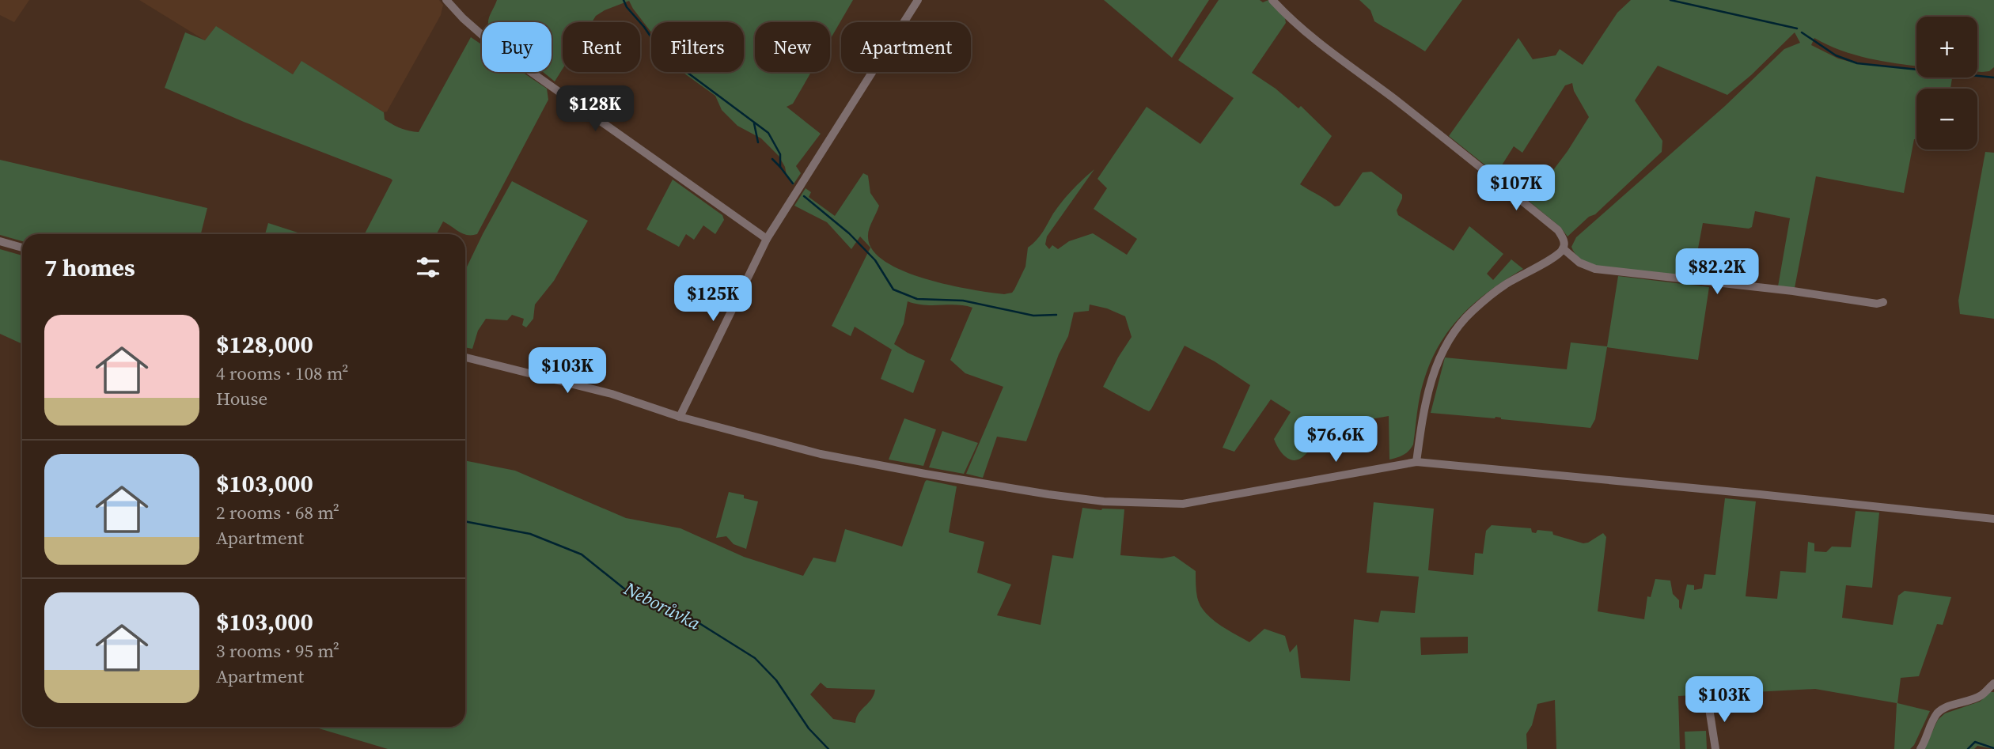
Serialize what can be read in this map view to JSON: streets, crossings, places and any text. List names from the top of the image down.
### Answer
{
  "water": ["Neborůvka"],
  "page": {
    "map_buttons": ["+", "−"],
    "chip": [
      "Buy",
      "Rent",
      "Filters",
      "New",
      "Apartment"
    ],
    "price": [
      "$128K",
      "$107K",
      "$82.2K",
      "$125K",
      "$103K",
      "$76.6K",
      "$103K"
    ],
    "heading": "7 homes",
    "list": [
      {
        "name": "$128,000",
        "note": "4 rooms · 108 m² · House"
      },
      {
        "name": "$103,000",
        "note": "2 rooms · 68 m² · Apartment"
      },
      {
        "name": "$103,000",
        "note": "3 rooms · 95 m² · Apartment"
      }
    ]
  }
}
